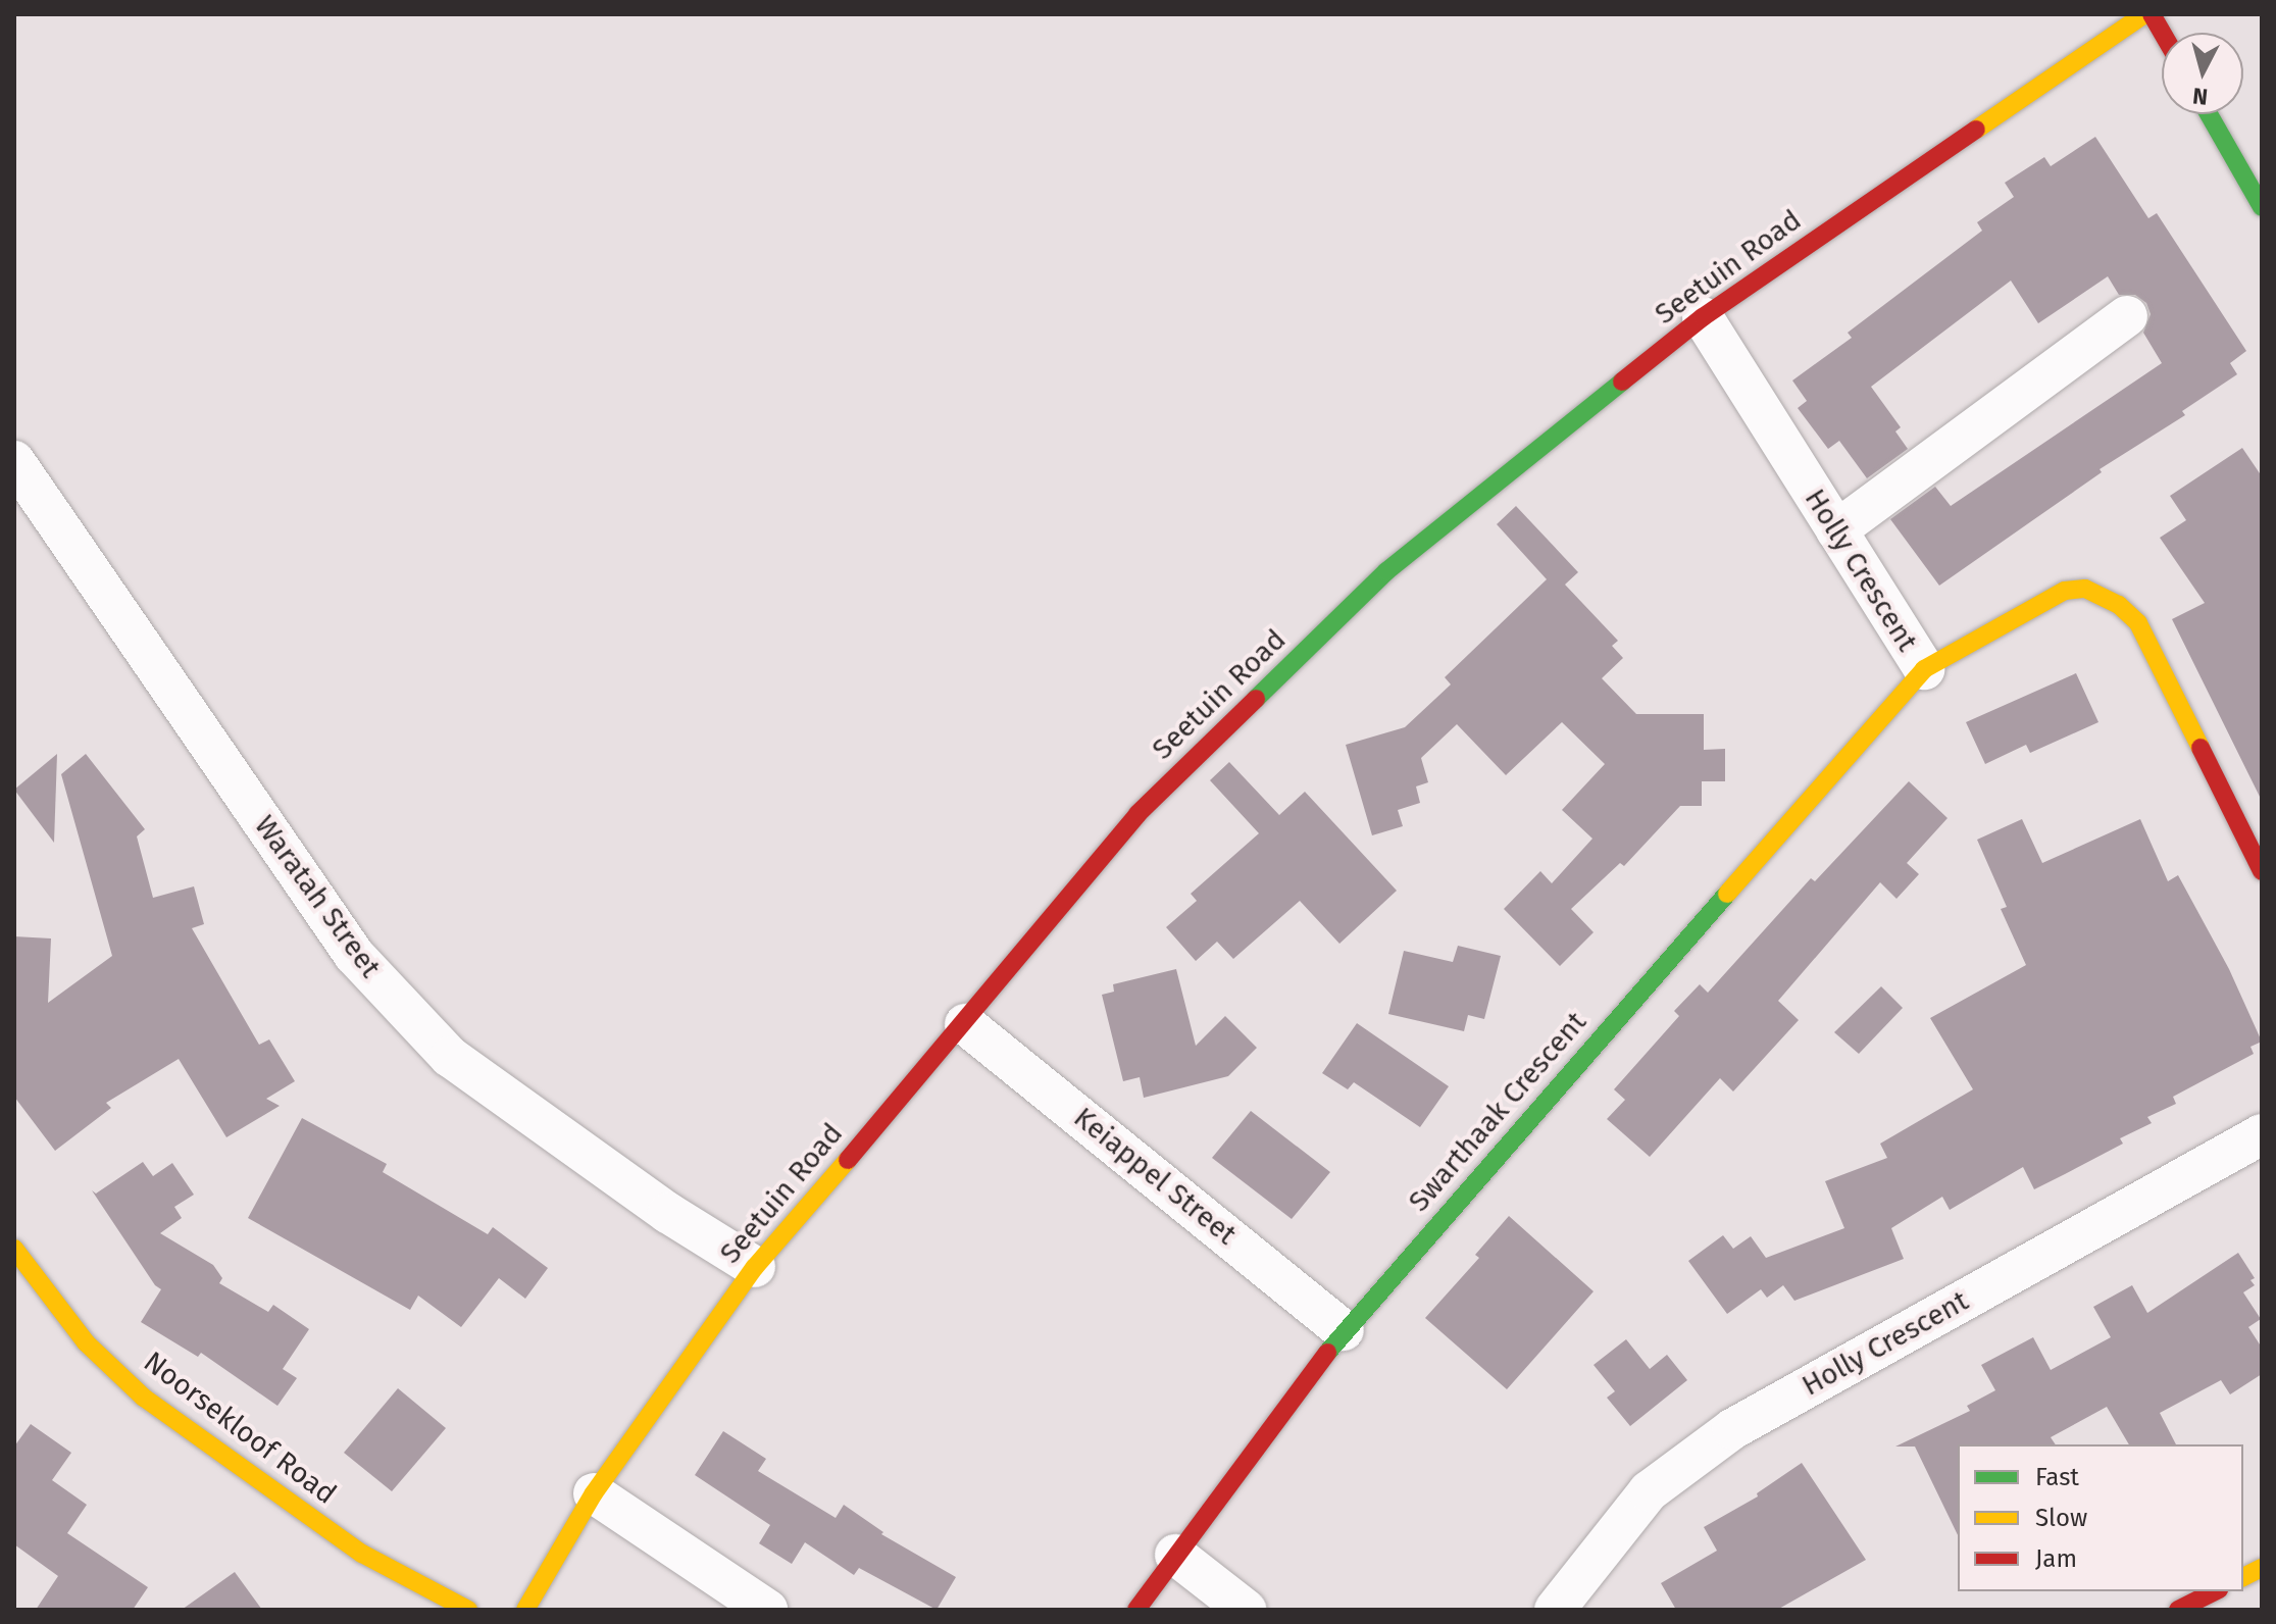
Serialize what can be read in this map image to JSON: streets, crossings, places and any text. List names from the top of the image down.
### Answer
{
  "streets": {
    "street": [
      "Seetuin Road",
      "Holly Crescent",
      "Waratah Street",
      "Swarthaak Crescent",
      "Keiappel Street",
      "Noorsekloof Road"
    ]
  },
  "crossings": [
    ["Seetuin Road", "Holly Crescent"],
    ["Seetuin Road", "Waratah Street"],
    ["Seetuin Road", "Keiappel Street"],
    ["Holly Crescent", "Swarthaak Crescent"],
    ["Swarthaak Crescent", "Keiappel Street"]
  ],
  "legend": ["Fast", "Slow", "Jam"],
  "north": "bottom"
}
